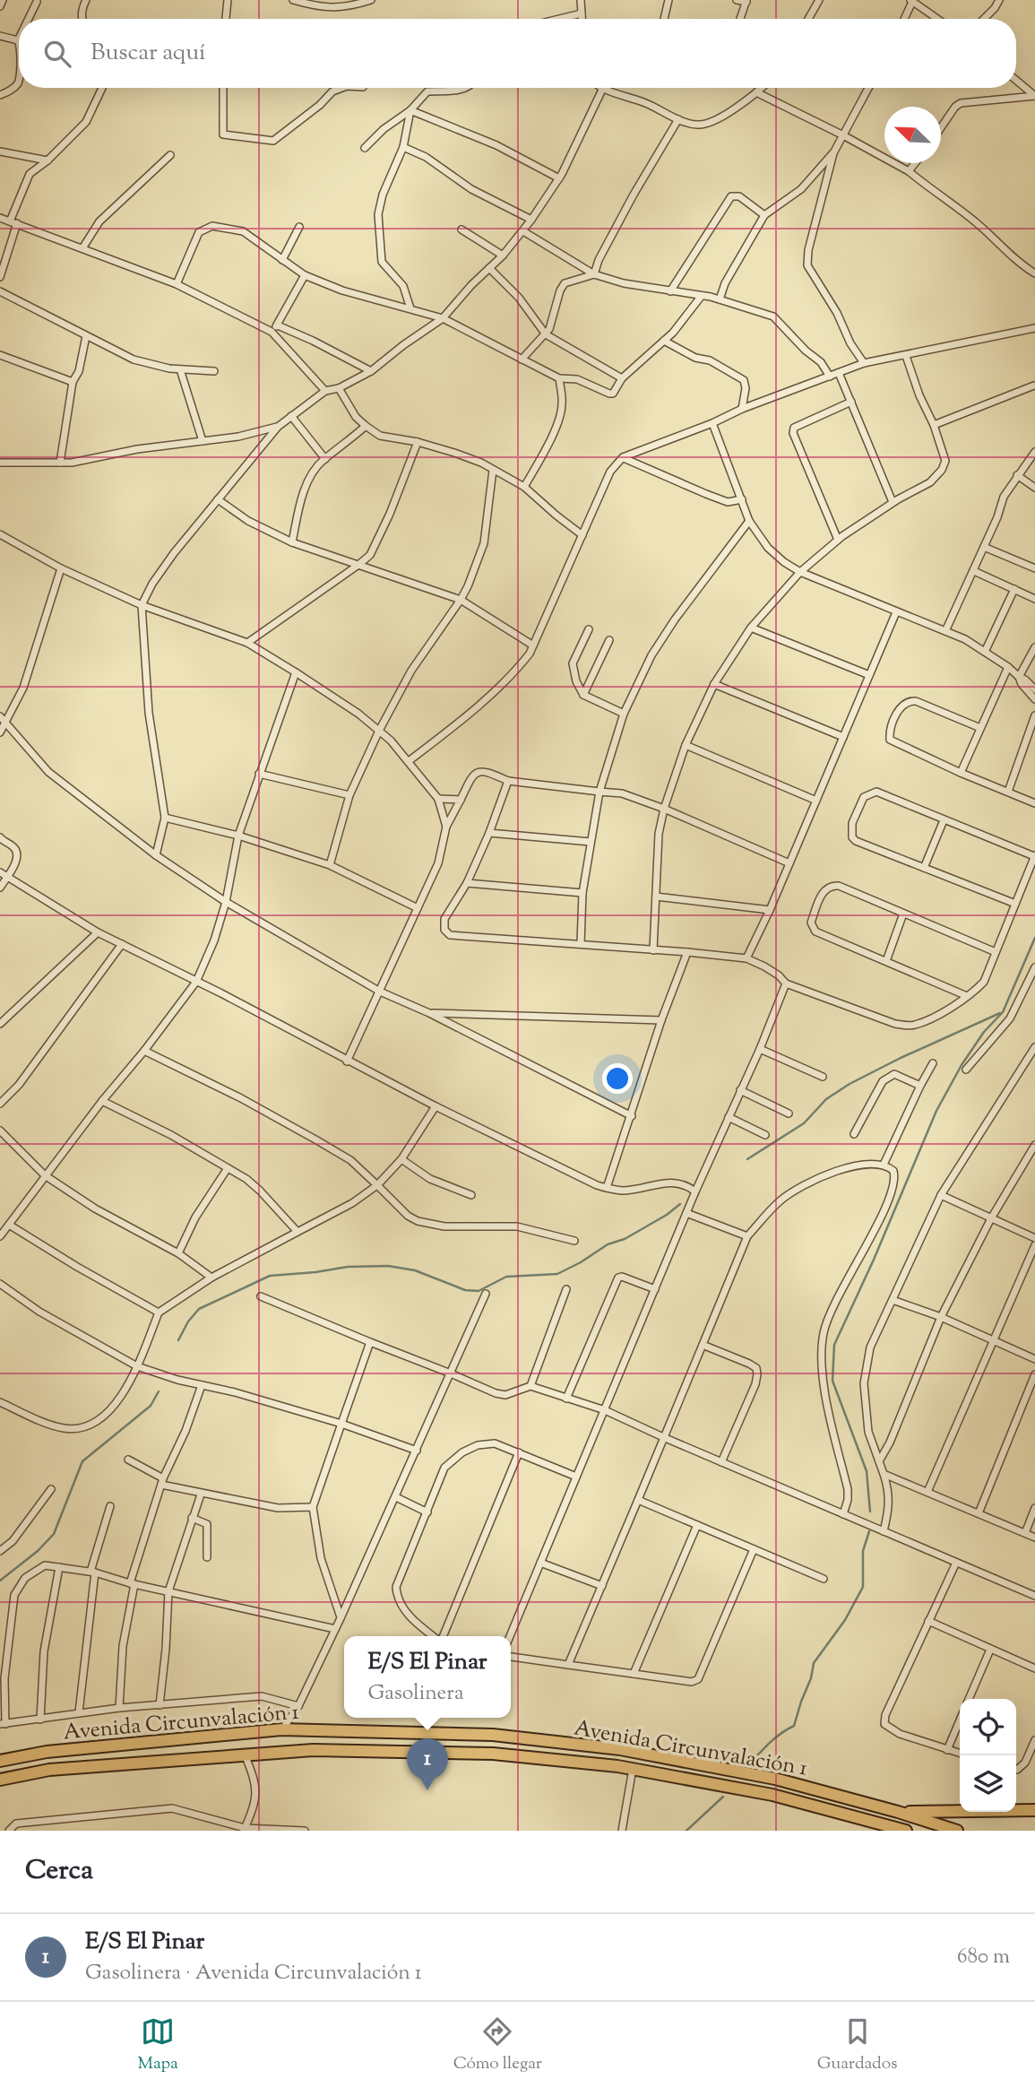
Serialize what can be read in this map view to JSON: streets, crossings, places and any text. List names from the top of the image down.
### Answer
{
  "streets": {
    "main road": ["Avenida Circunvalación 1"]
  },
  "north": "top left",
  "page": {
    "search": "Buscar aquí",
    "popup": ["E/S El Pinar", "Gasolinera"],
    "pins": "1",
    "heading": "Cerca",
    "list": [
      {
        "mark": "1",
        "name": "E/S El Pinar",
        "note": "Gasolinera · Avenida Circunvalación 1",
        "value": "680 m"
      }
    ],
    "nav": ["Mapa", "Cómo llegar", "Guardados"]
  }
}
